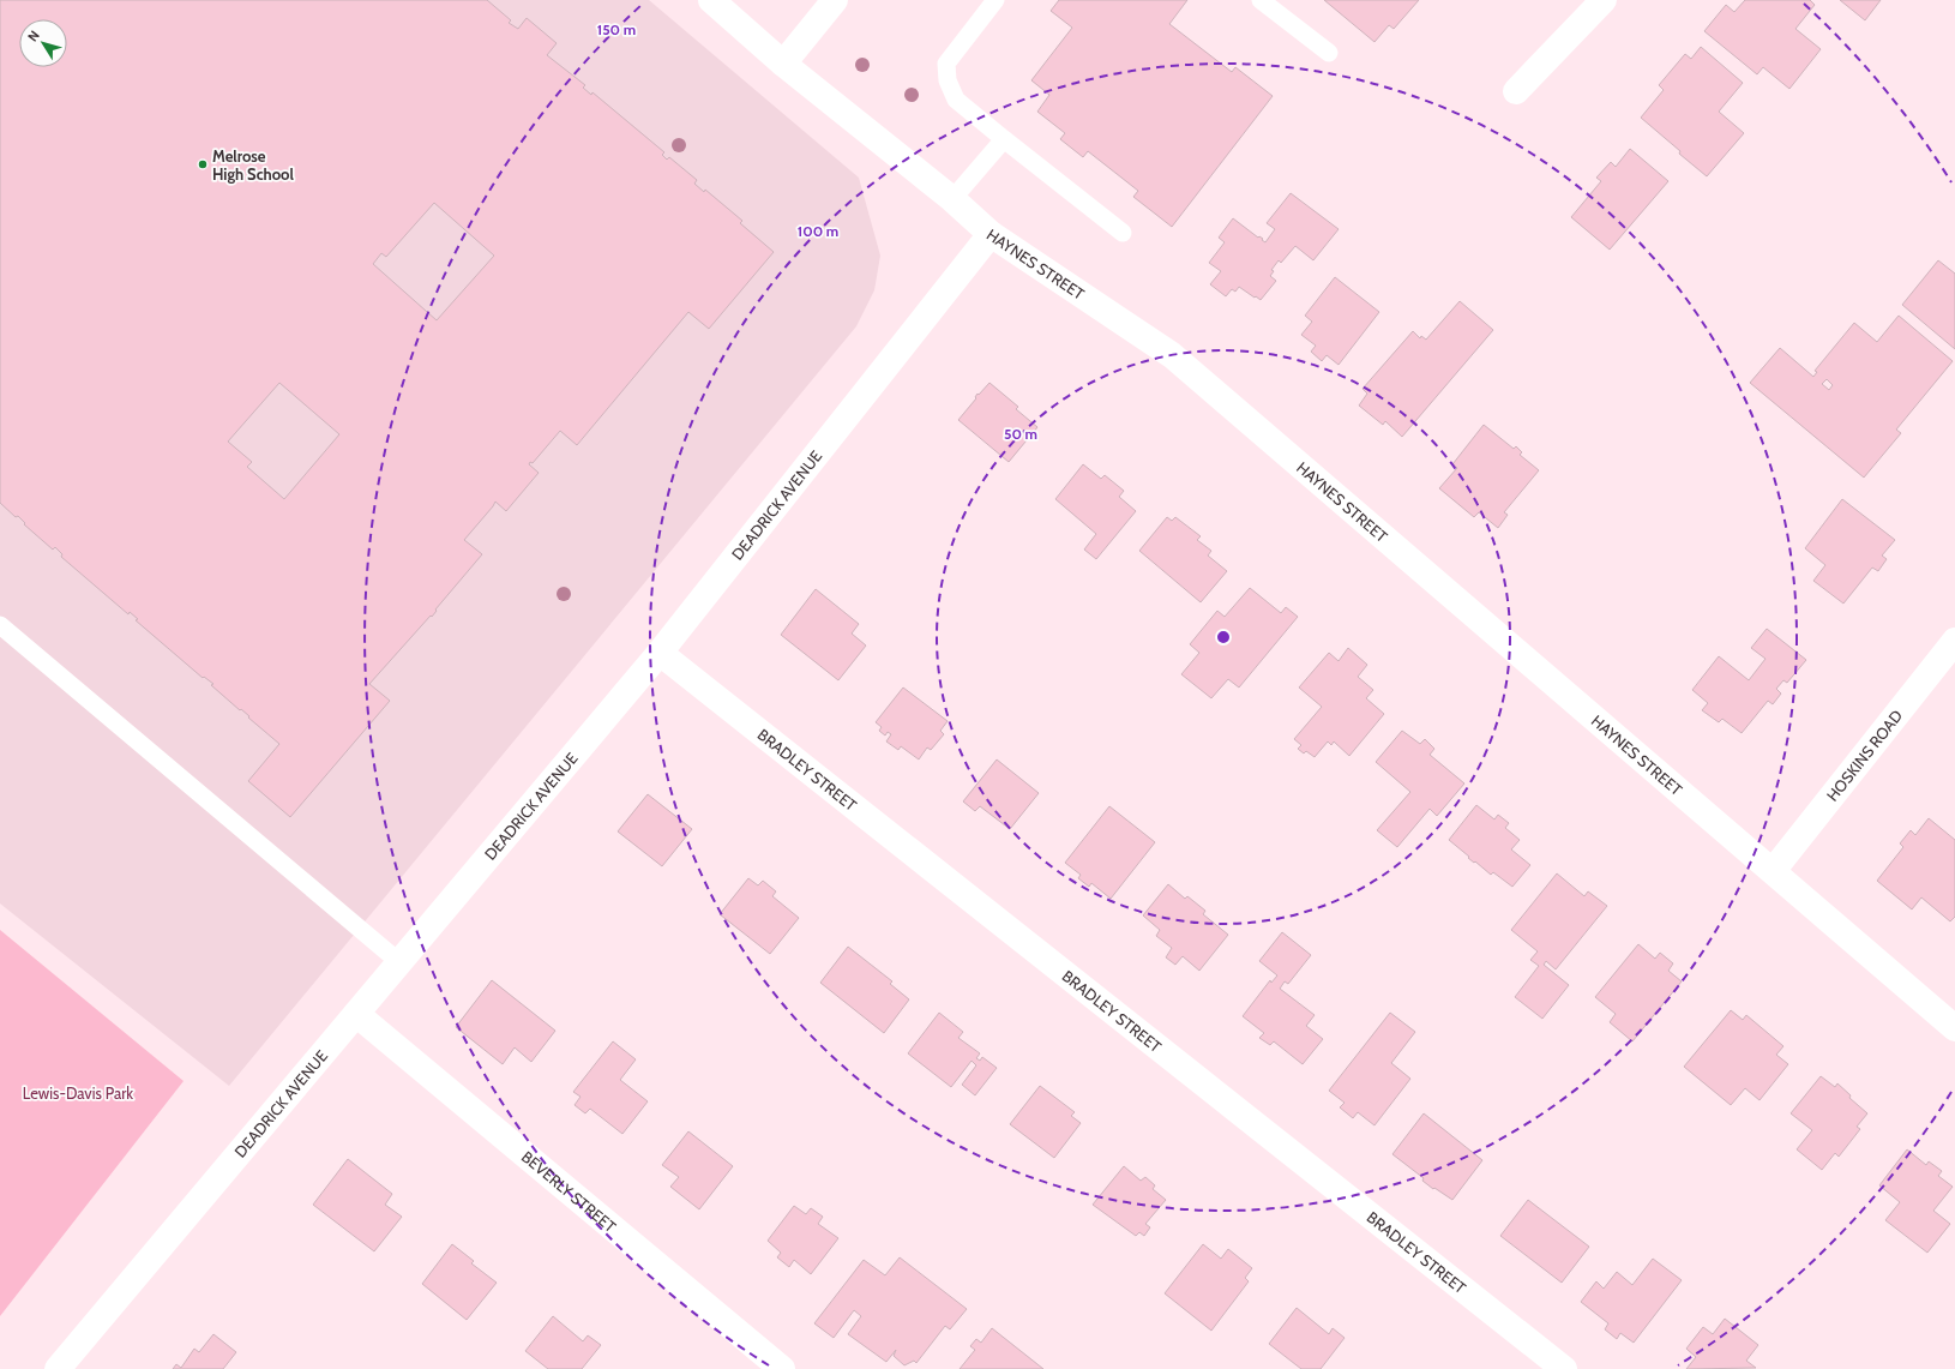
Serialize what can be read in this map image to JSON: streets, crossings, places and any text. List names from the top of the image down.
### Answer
{
  "streets": {
    "street": [
      "HAYNES STREET",
      "DEADRICK AVENUE",
      "HOSKINS ROAD",
      "BRADLEY STREET",
      "BEVERLY STREET"
    ]
  },
  "crossings": [
    ["HAYNES STREET", "DEADRICK AVENUE"],
    ["HAYNES STREET", "HOSKINS ROAD"],
    ["DEADRICK AVENUE", "BRADLEY STREET"],
    ["DEADRICK AVENUE", "BEVERLY STREET"]
  ],
  "parks": ["Lewis-Davis Park"],
  "places": ["Melrose High School"],
  "north": "top left",
  "rings": ["150 m", "100 m", "50 m"]
}
